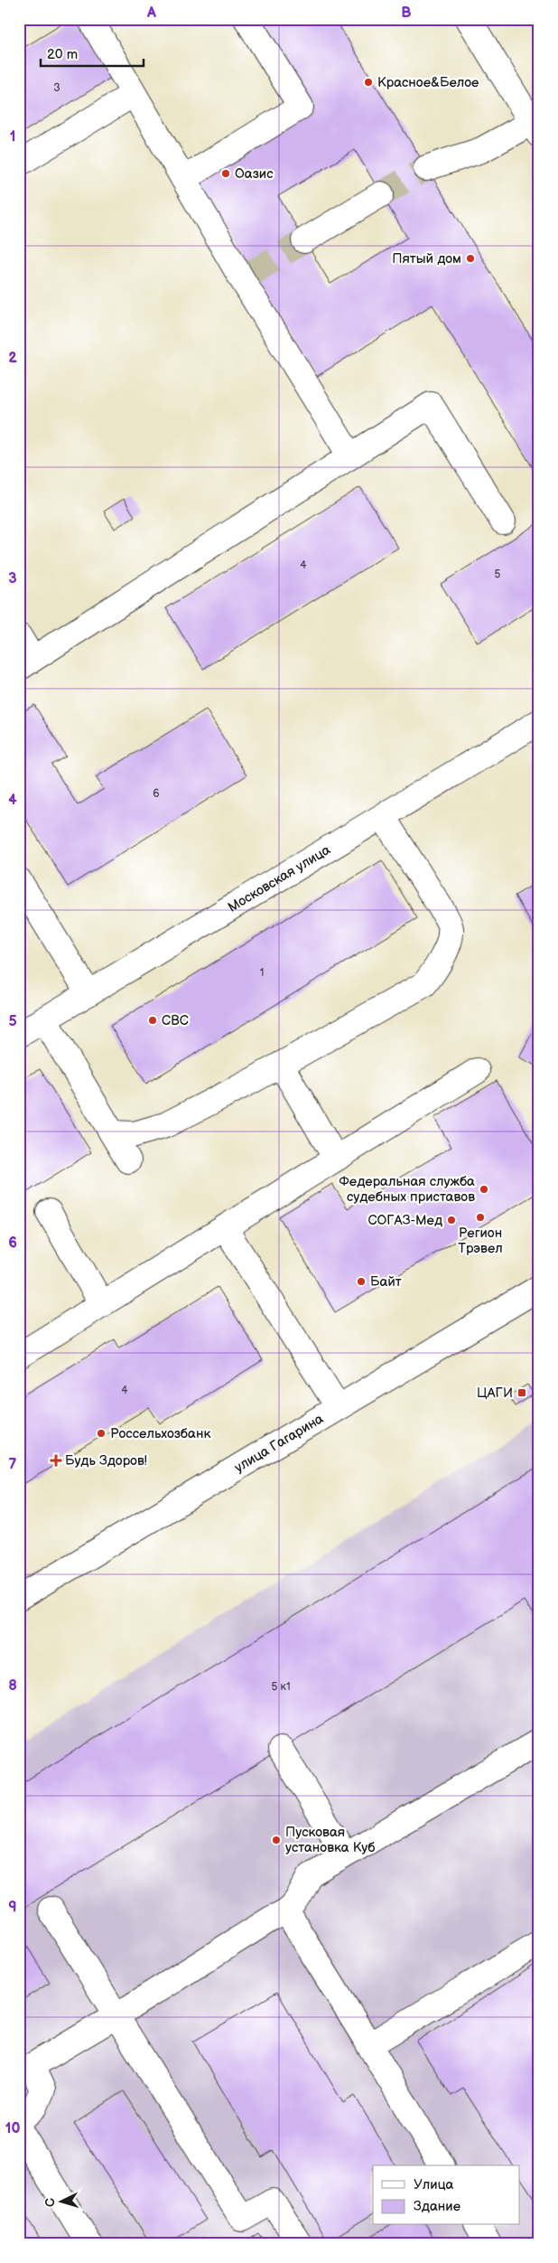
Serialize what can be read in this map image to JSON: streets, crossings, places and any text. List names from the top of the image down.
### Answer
{
  "streets": {
    "main road": ["Московская улица", "улица Гагарина"]
  },
  "places": {
    "other": [
      "Красное&Белое",
      "Оазис",
      "Пятый дом",
      "СВС",
      "Федеральная служба судебных приставов",
      "Регион Трэвел",
      "СОГАЗ-Мед",
      "Байт",
      "Россельхозбанк",
      "Пусковая установка Куб"
    ],
    "transit": ["ЦАГИ"],
    "health": ["Будь Здоров!"]
  },
  "house_numbers": [
    "3",
    "4",
    "5",
    "6",
    "1",
    "4",
    "5 к1"
  ],
  "legend": ["Улица", "Здание"],
  "scale_bar": "20 m",
  "north": "left",
  "grid": {
    "columns": ["A", "B"],
    "rows": [
      "1",
      "2",
      "3",
      "4",
      "5",
      "6",
      "7",
      "8",
      "9",
      "10"
    ]
  }
}
